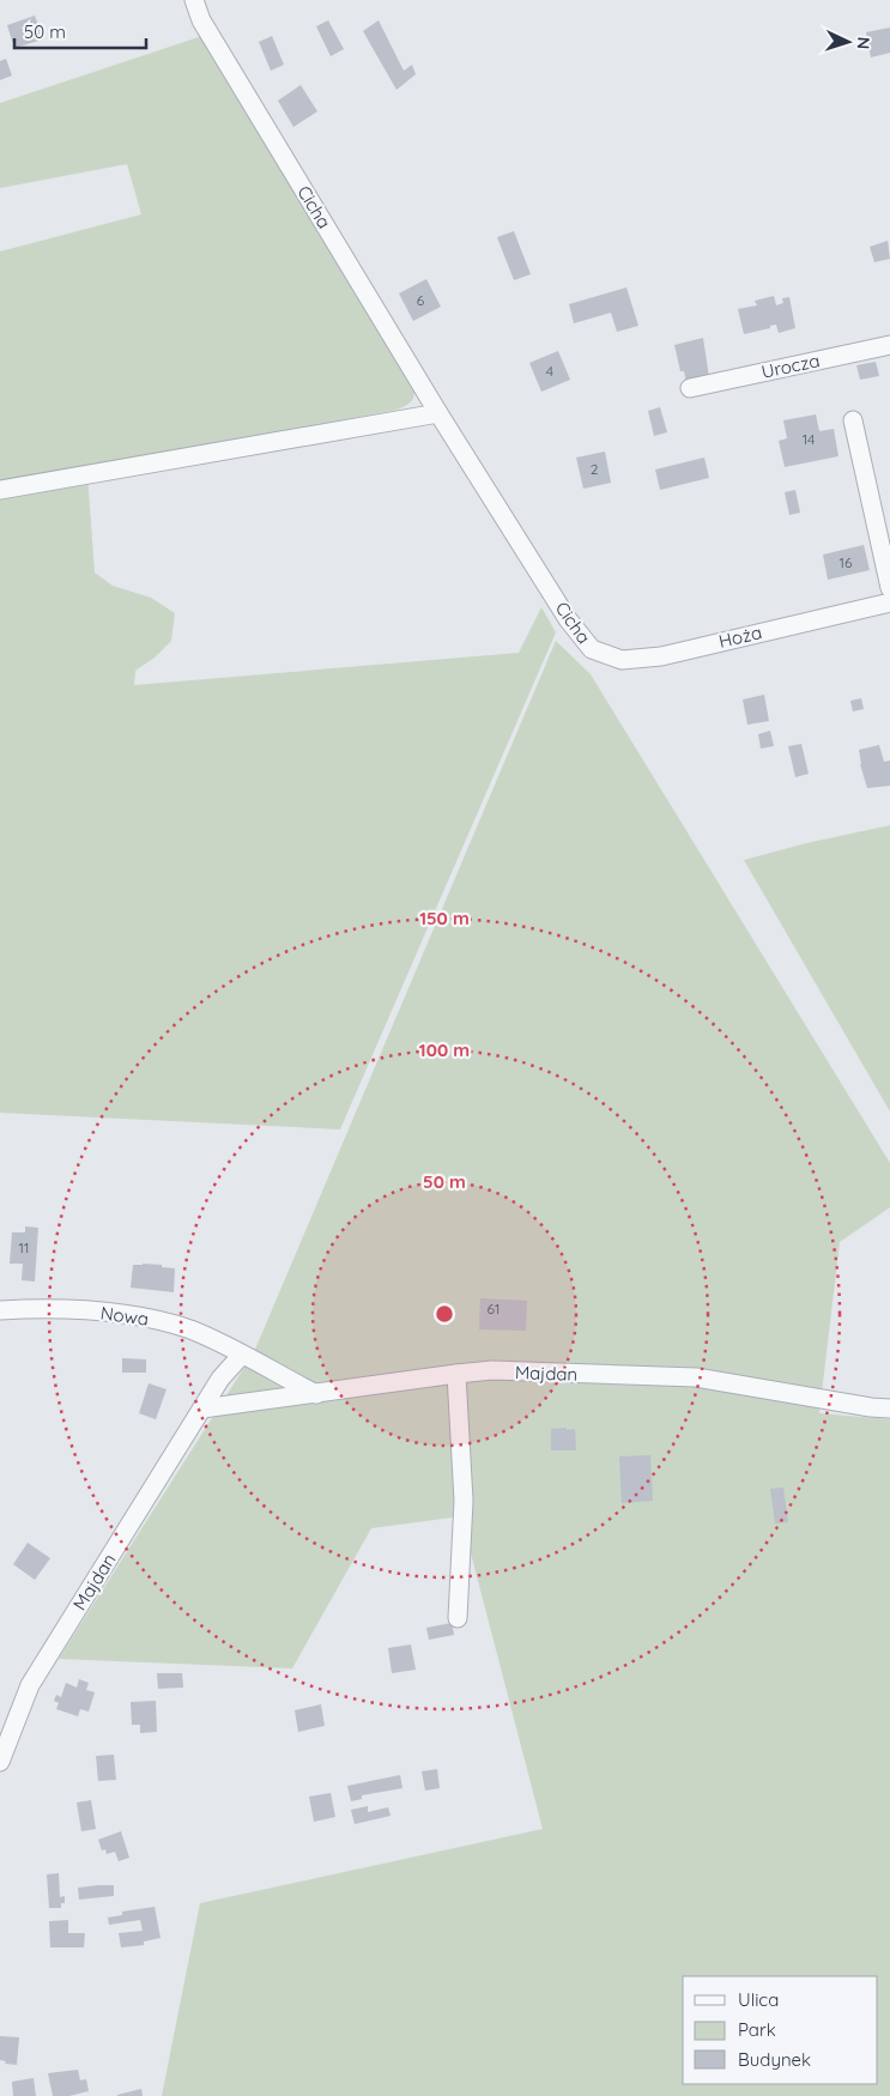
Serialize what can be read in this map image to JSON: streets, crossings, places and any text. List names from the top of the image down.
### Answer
{
  "streets": {
    "street": [
      "Cicha",
      "Urocza",
      "Hoża",
      "Nowa",
      "Majdan"
    ]
  },
  "crossings": [
    ["Cicha", "Hoża"],
    ["Nowa", "Majdan"]
  ],
  "house_numbers": [
    "6",
    "4",
    "14",
    "2",
    "16",
    "11",
    "61"
  ],
  "legend": ["Ulica", "Park", "Budynek"],
  "scale_bar": "50 m",
  "north": "right",
  "rings": ["150 m", "100 m", "50 m"]
}
